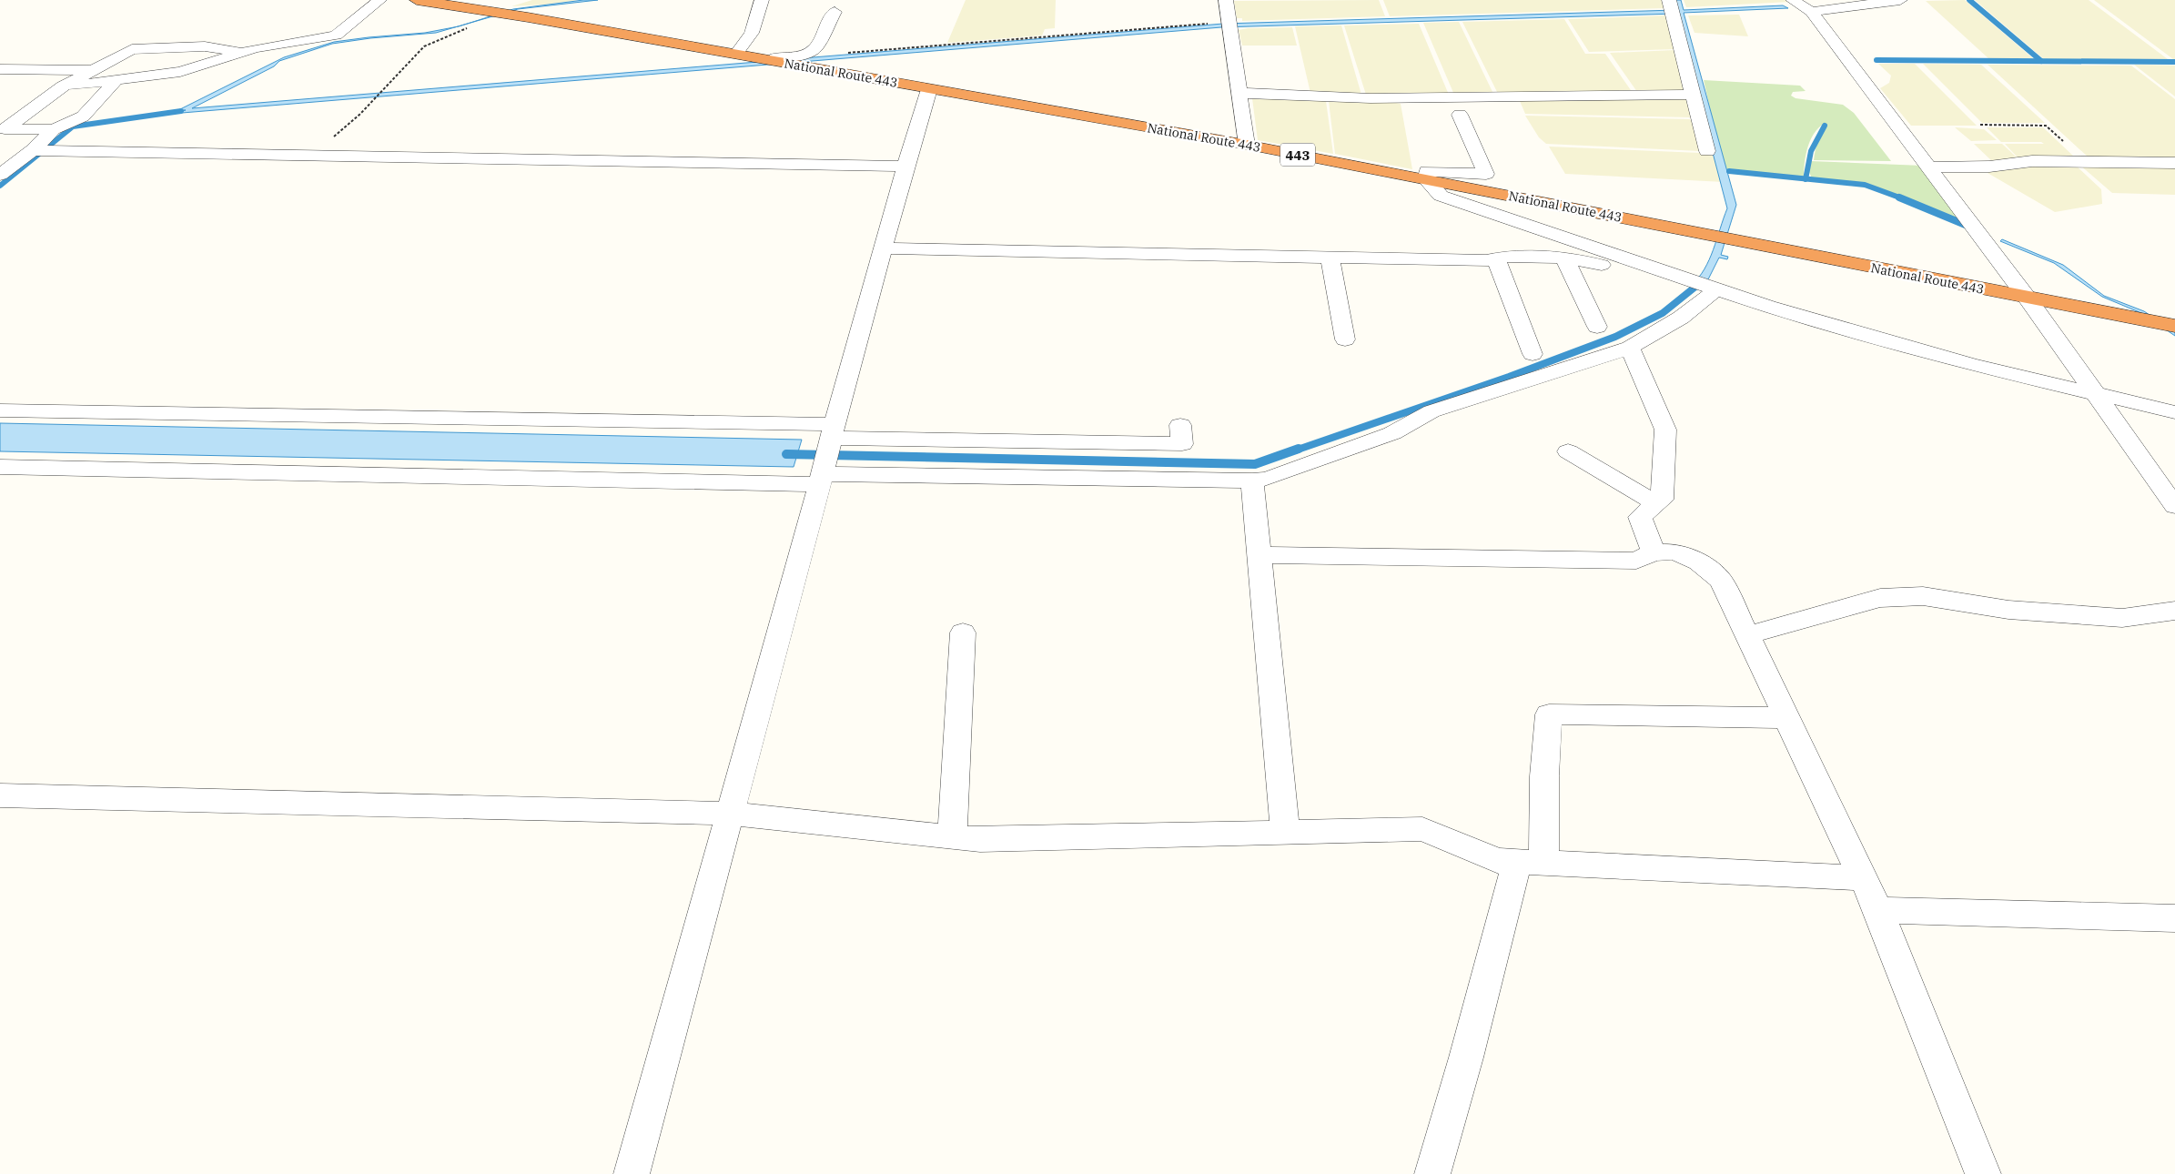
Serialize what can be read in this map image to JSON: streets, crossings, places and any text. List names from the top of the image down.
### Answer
{
  "streets": {
    "highway": ["National Route 443", "443"]
  }
}
